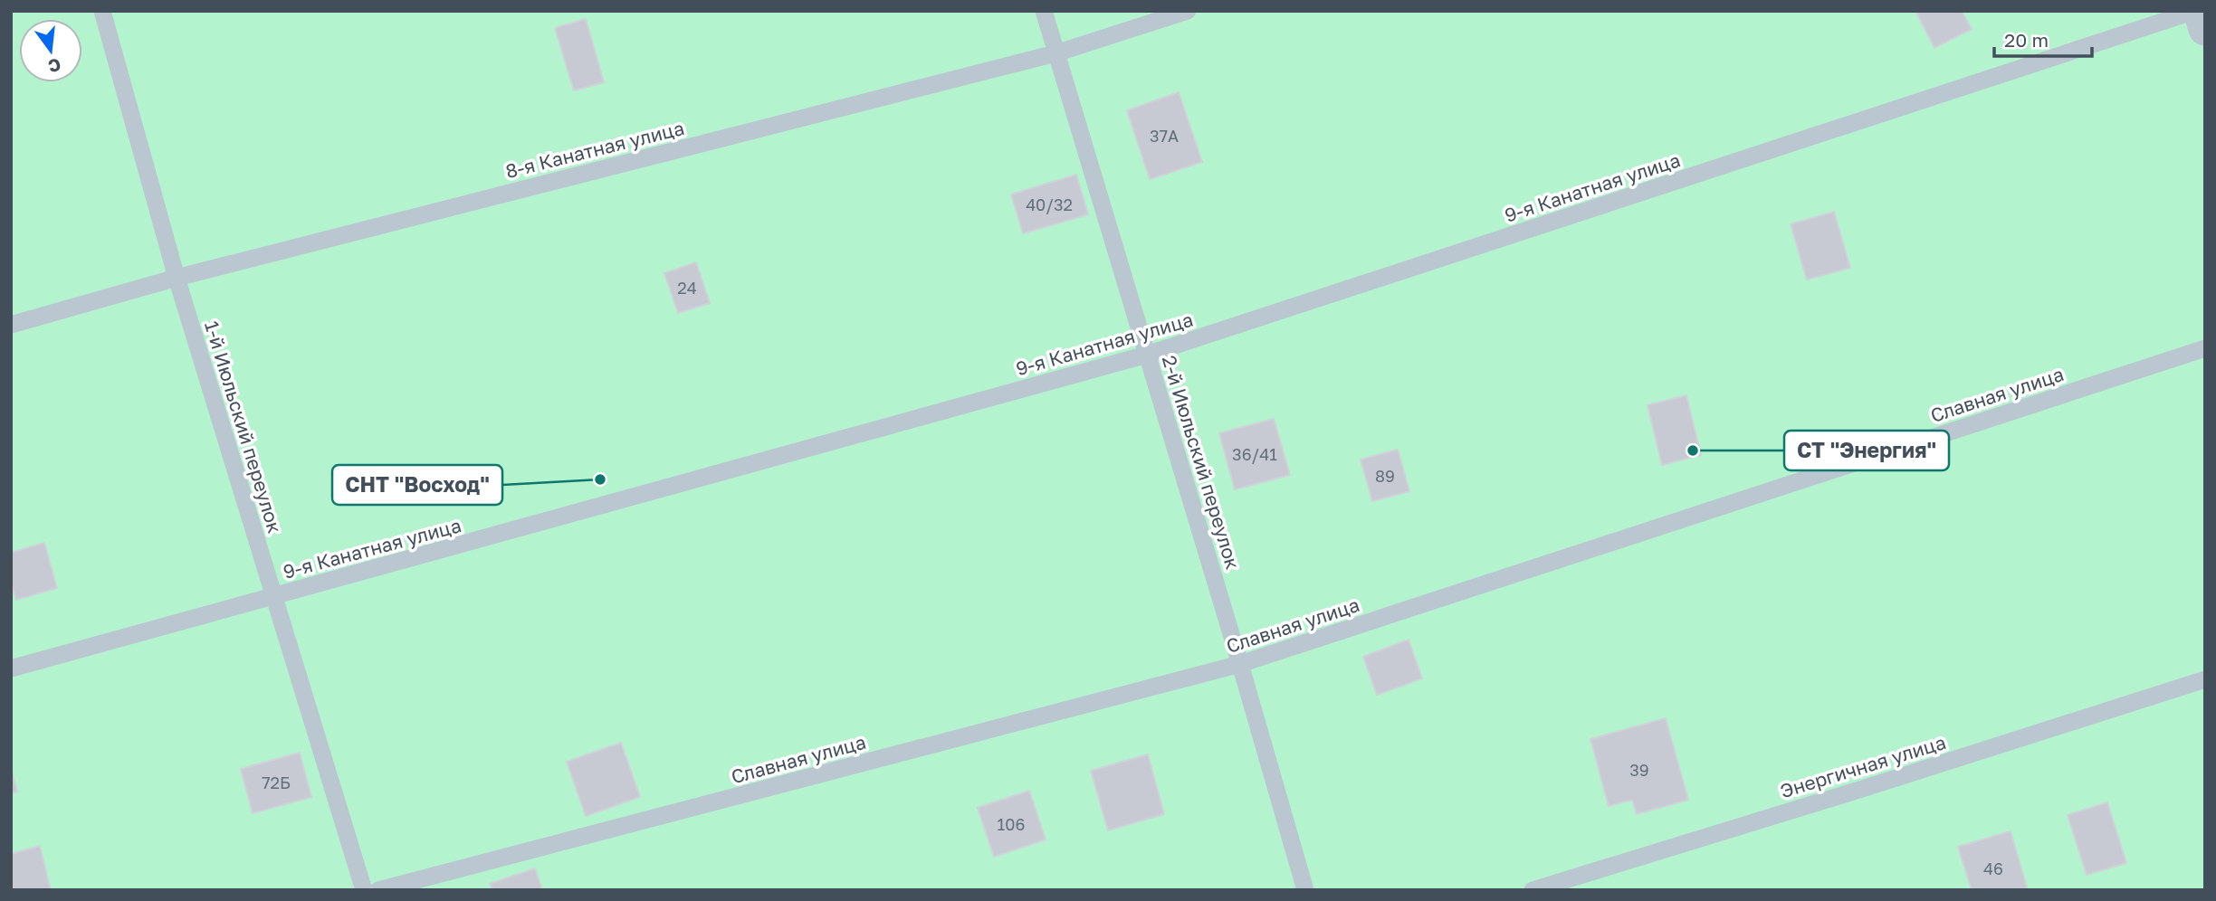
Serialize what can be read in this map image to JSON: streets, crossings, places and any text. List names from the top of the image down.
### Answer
{
  "streets": {
    "lane": [
      "8-я Канатная улица",
      "9-я Канатная улица",
      "Славная улица",
      "1-й Июльский переулок",
      "2-й Июльский переулок",
      "Энергичная улица"
    ]
  },
  "crossings": [
    ["8-я Канатная улица", "1-й Июльский переулок"],
    ["8-я Канатная улица", "2-й Июльский переулок"],
    ["9-я Канатная улица", "1-й Июльский переулок"],
    ["9-я Канатная улица", "2-й Июльский переулок"],
    ["Славная улица", "2-й Июльский переулок"]
  ],
  "places": ["СТ \"Энергия\"", "СНТ \"Восход\""],
  "house_numbers": [
    "37А",
    "40/32",
    "24",
    "36/41",
    "89",
    "39",
    "72Б",
    "106",
    "46"
  ],
  "scale_bar": "20 m",
  "north": "bottom"
}
